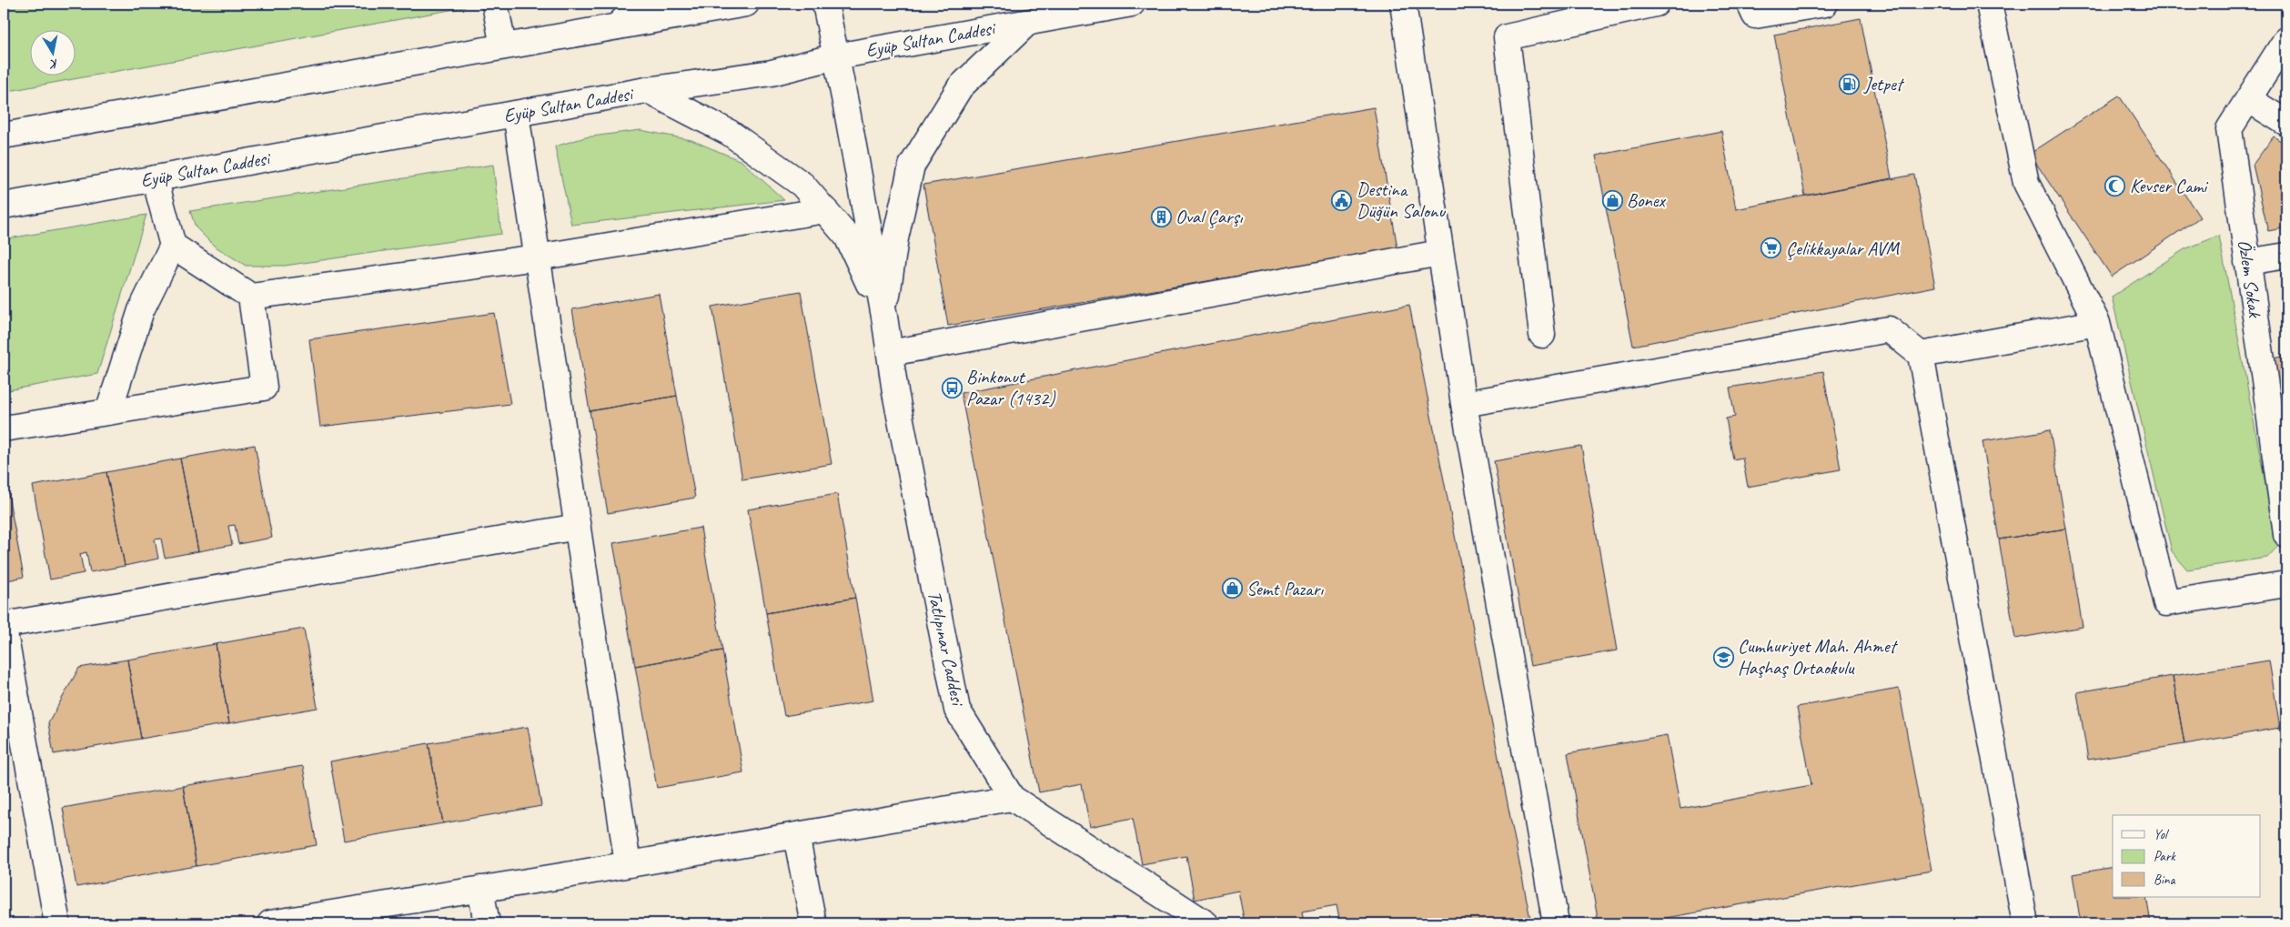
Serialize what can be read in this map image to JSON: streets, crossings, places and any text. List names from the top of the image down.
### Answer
{
  "streets": {
    "street": ["Eyüp Sultan Caddesi", "Özlem Sokak", "Tatlıpınar Caddesi"]
  },
  "places": {
    "fuel station": ["Jetpet"],
    "mosque": ["Kevser Cami"],
    "public building": ["Destina Düğün Salonu"],
    "shop": ["Bonex", "Semt Pazarı"],
    "building": ["Oval Çarşı"],
    "supermarket": ["Çelikkayalar AVM"],
    "bus stop": ["Binkonut Pazar (1432)"],
    "school or university": ["Cumhuriyet Mah. Ahmet Haşhaş Ortaokulu"]
  },
  "legend": ["Yol", "Park", "Bina"],
  "north": "bottom"
}
